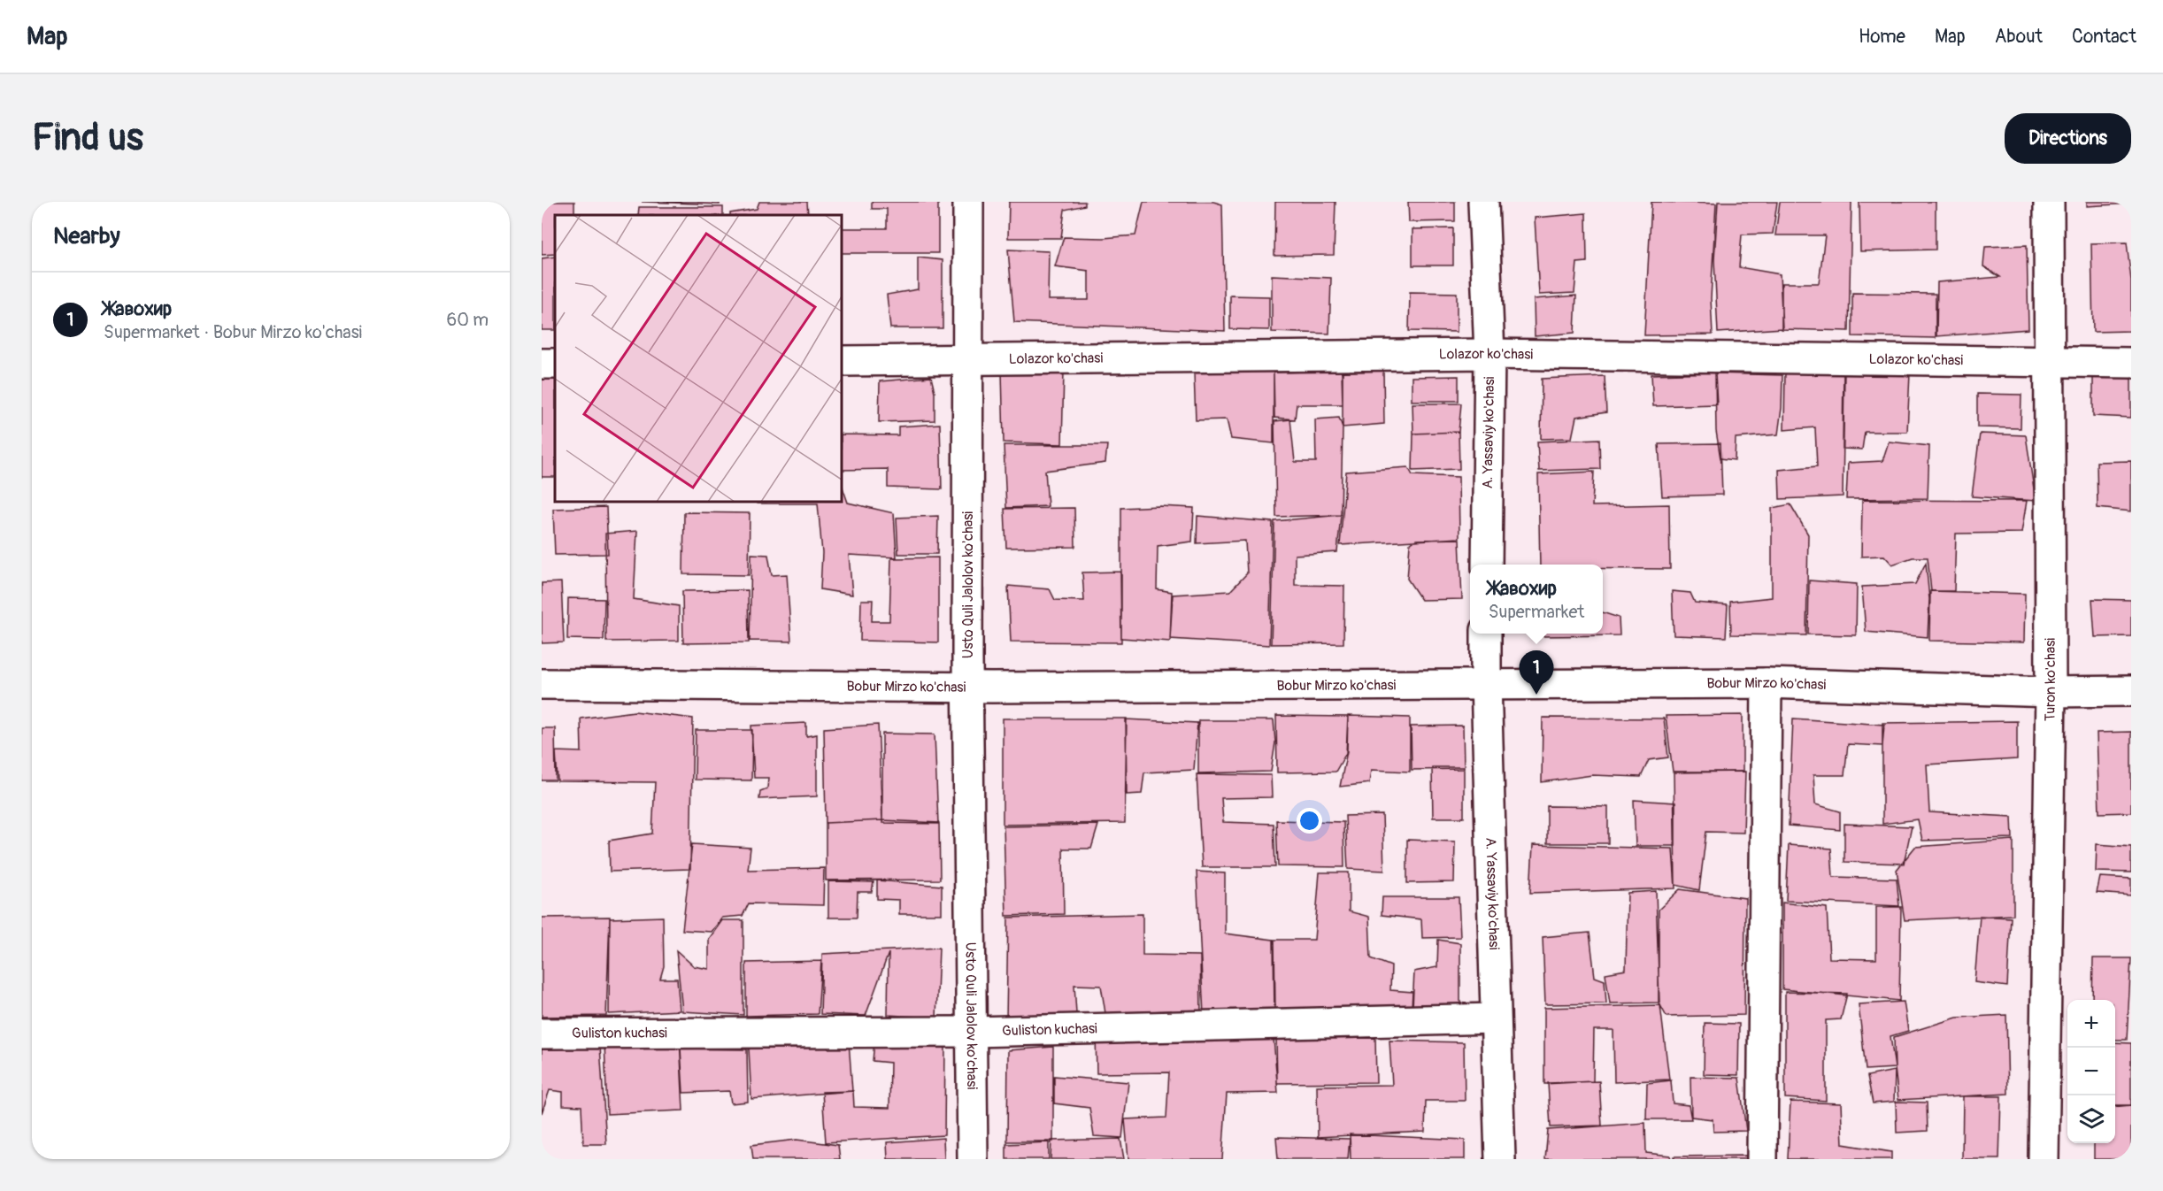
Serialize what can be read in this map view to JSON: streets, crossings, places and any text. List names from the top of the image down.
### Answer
{
  "streets": {
    "street": [
      "Lolazor ko'chasi",
      "A. Yassaviy ko'chasi",
      "Usto Quli Jalolov ko'chasi",
      "Turon ko'chasi",
      "Bobur Mirzo ko'chasi",
      "Guliston kuchasi"
    ]
  },
  "crossings": [
    ["Lolazor ko'chasi", "A. Yassaviy ko'chasi"],
    ["Lolazor ko'chasi", "Usto Quli Jalolov ko'chasi"],
    ["Lolazor ko'chasi", "Turon ko'chasi"],
    ["A. Yassaviy ko'chasi", "Bobur Mirzo ko'chasi"],
    ["A. Yassaviy ko'chasi", "Guliston kuchasi"],
    ["Usto Quli Jalolov ko'chasi", "Bobur Mirzo ko'chasi"],
    ["Usto Quli Jalolov ko'chasi", "Guliston kuchasi"],
    ["Turon ko'chasi", "Bobur Mirzo ko'chasi"]
  ],
  "page": {
    "header": "Map",
    "nav": [
      "Home",
      "Map",
      "About",
      "Contact"
    ],
    "buttons": "Directions",
    "title": "Find us",
    "heading": "Nearby",
    "list": [
      {
        "mark": "1",
        "name": "Жавохир",
        "note": "Supermarket · Bobur Mirzo ko'chasi",
        "value": "60 m"
      }
    ],
    "popup": ["Жавохир", "Supermarket"],
    "pins": "1",
    "map_buttons": ["+", "−"]
  }
}
